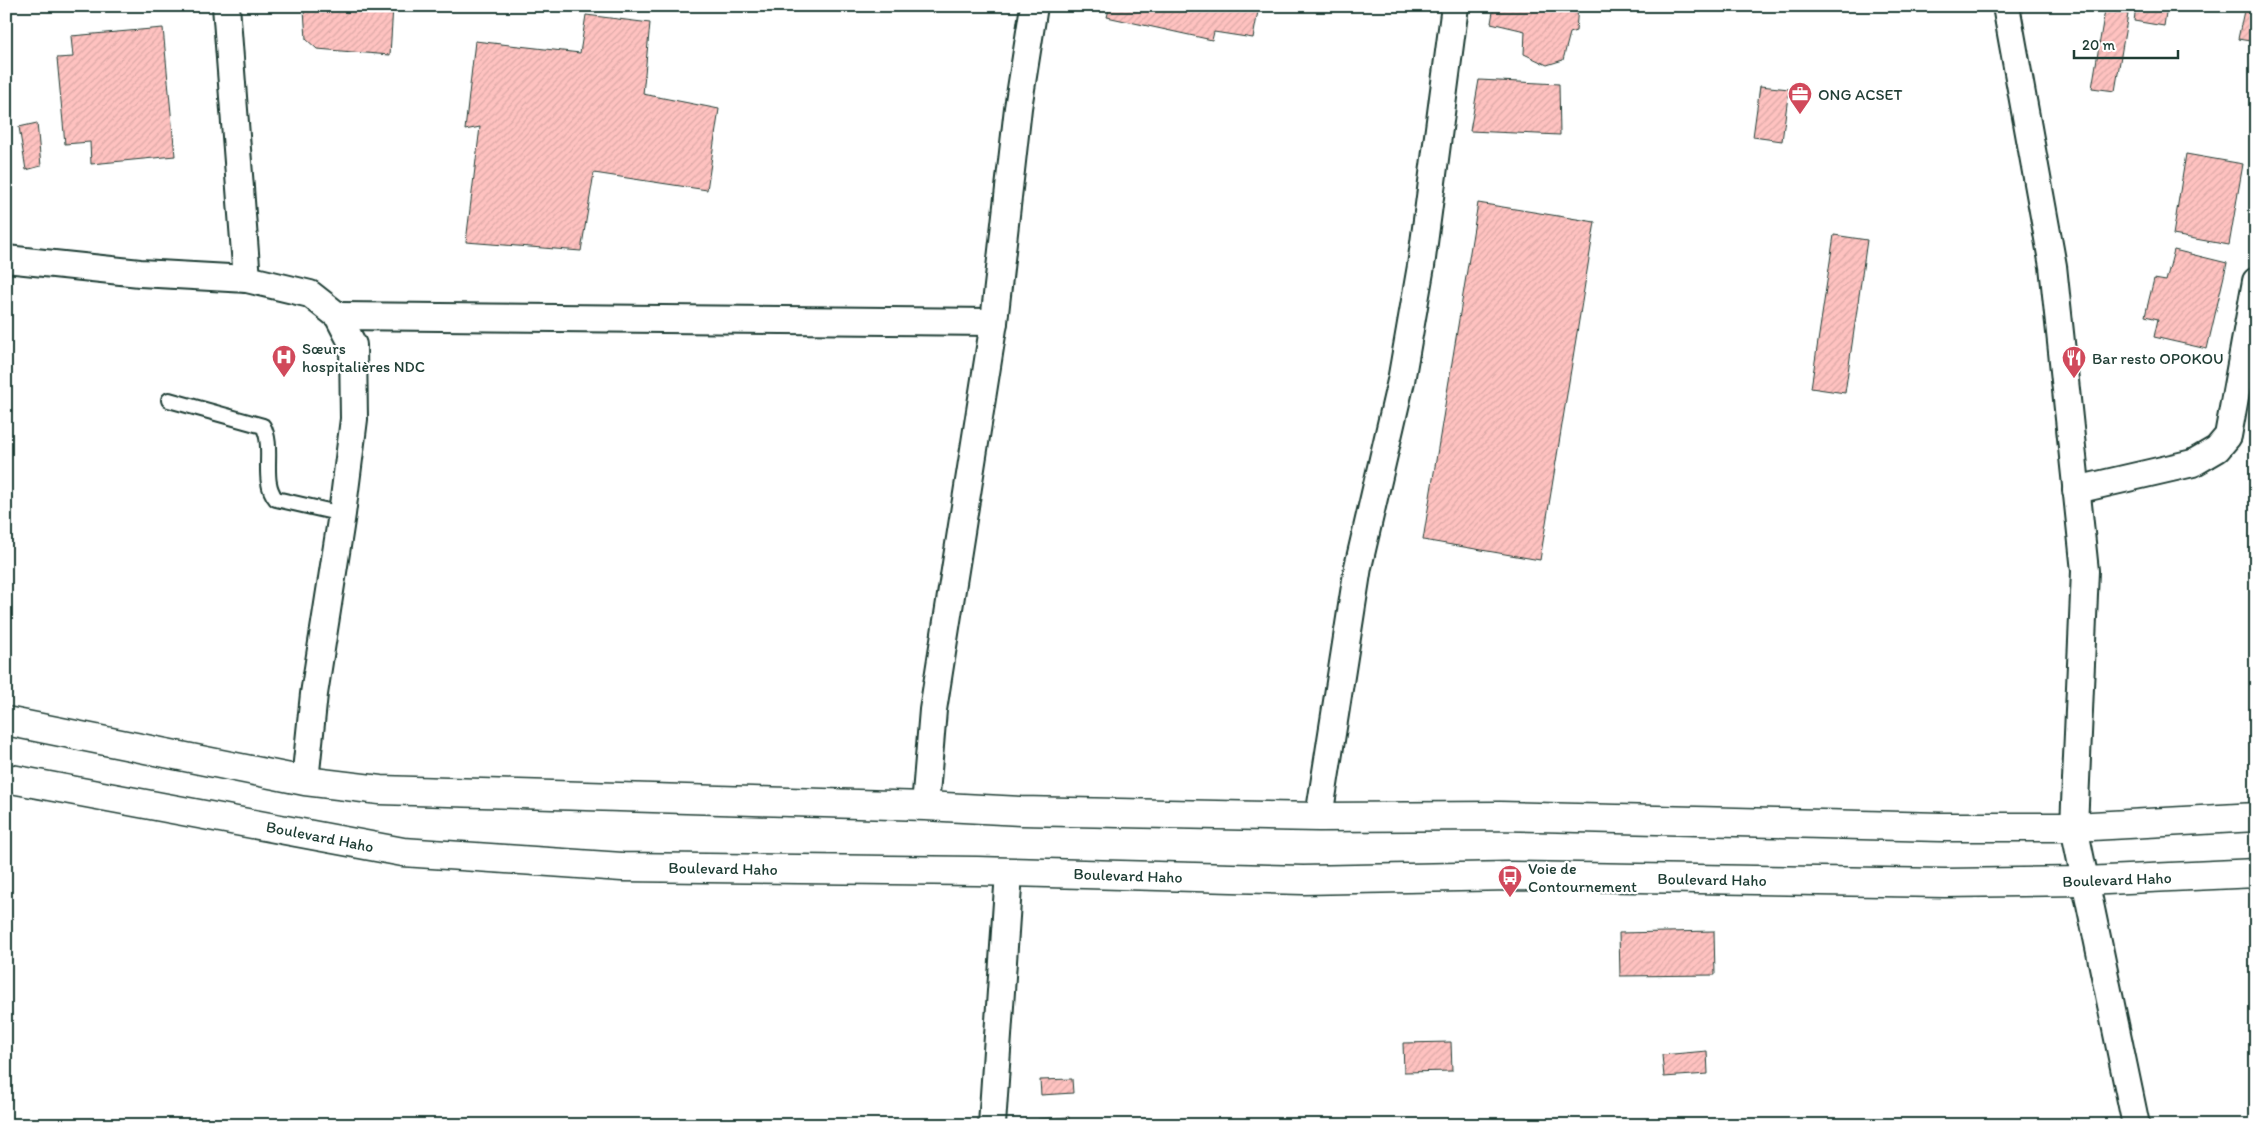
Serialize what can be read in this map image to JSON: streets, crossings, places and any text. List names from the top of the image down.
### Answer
{
  "streets": {
    "main road": ["Boulevard Haho"]
  },
  "places": {
    "office": ["ONG ACSET"],
    "hospital": ["Sœurs hospitalières NDC"],
    "restaurant": ["Bar resto OPOKOU"],
    "bus stop": ["Voie de Contournement"]
  },
  "scale_bar": "20 m"
}
